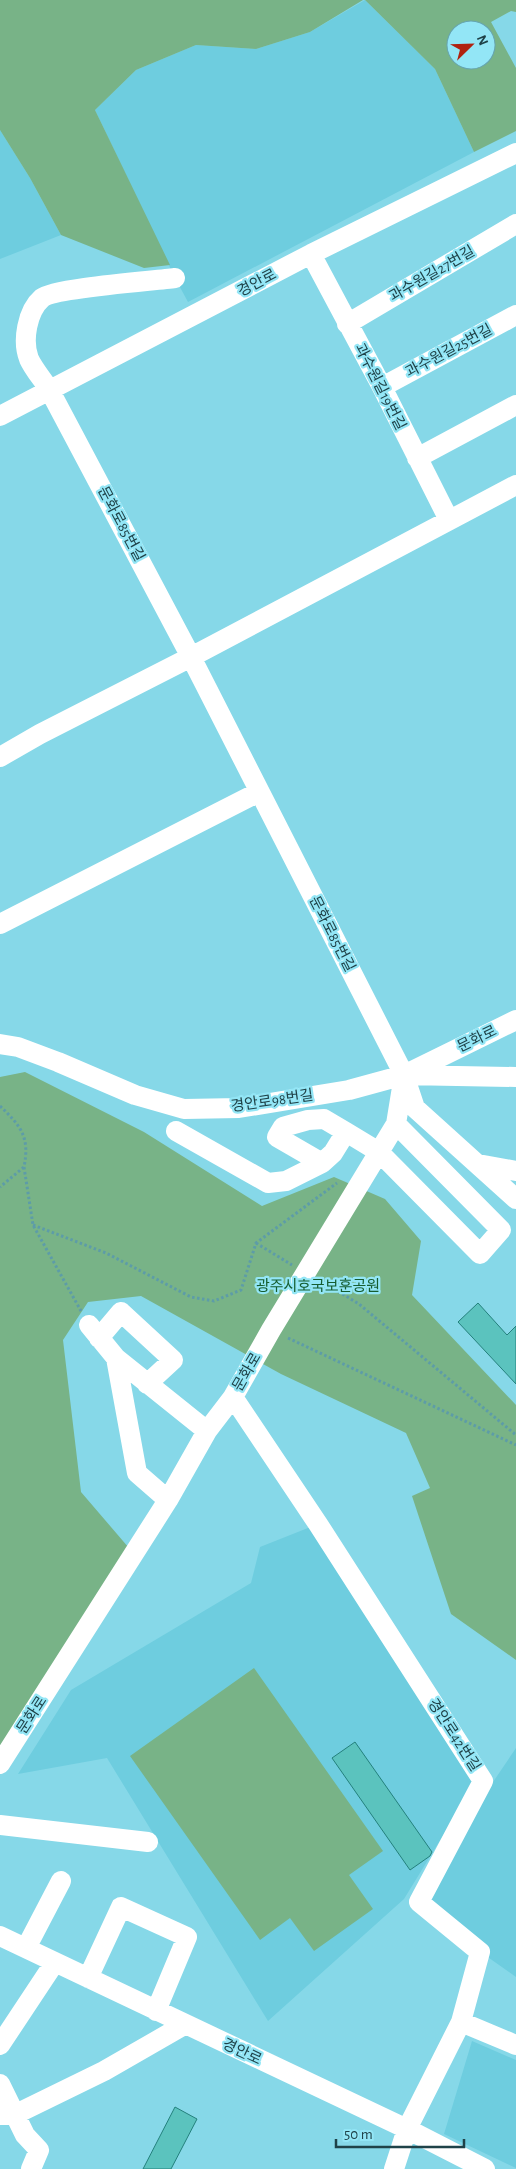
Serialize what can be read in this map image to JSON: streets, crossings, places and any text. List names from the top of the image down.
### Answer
{
  "streets": {
    "street": [
      "과수원길27번길",
      "경안로",
      "과수원길25번길",
      "과수원길19번길",
      "문화로85번길",
      "문화로",
      "경안로98번길",
      "경안로42번길"
    ]
  },
  "crossings": [
    ["과수원길27번길", "과수원길19번길"],
    ["경안로", "과수원길19번길"],
    ["경안로", "문화로85번길"],
    ["경안로", "경안로42번길"],
    ["과수원길25번길", "과수원길19번길"],
    ["문화로85번길", "문화로"],
    ["문화로85번길", "경안로98번길"],
    ["문화로", "경안로98번길"],
    ["문화로", "경안로42번길"]
  ],
  "parks": ["광주시호국보훈공원"],
  "scale_bar": "50 m",
  "north": "top right"
}
